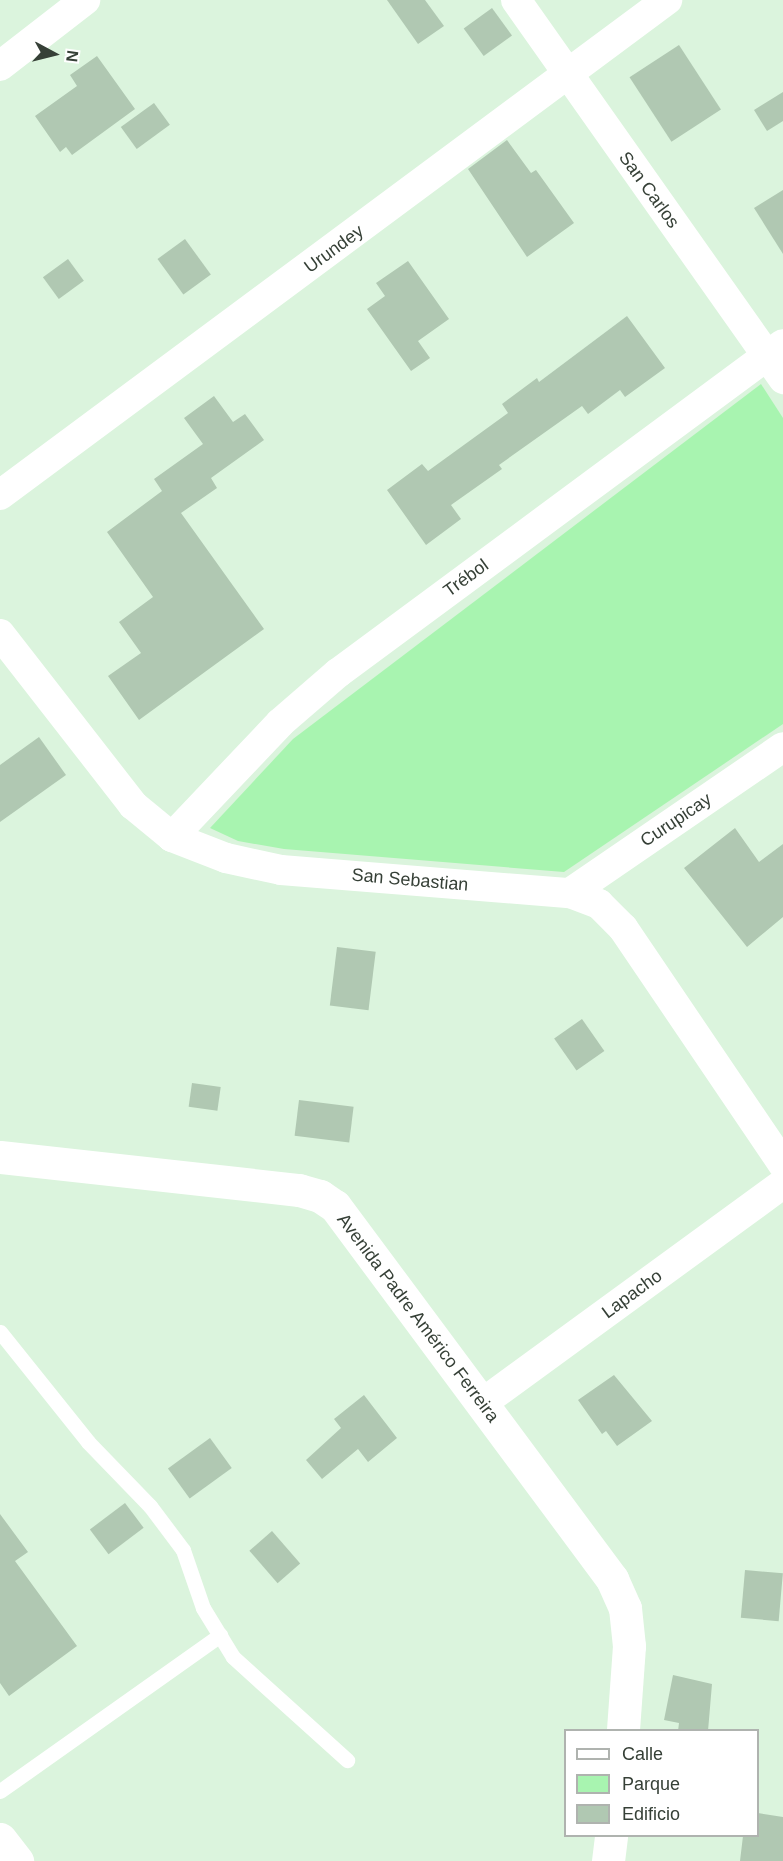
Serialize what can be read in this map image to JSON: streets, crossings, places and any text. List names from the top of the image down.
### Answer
{
  "streets": {
    "street": [
      "San Carlos",
      "Urundey",
      "Trébol",
      "Curupicay",
      "San Sebastian",
      "Lapacho",
      "Avenida Padre Américo Ferreira"
    ]
  },
  "crossings": [
    ["San Carlos", "Urundey"],
    ["San Carlos", "Trébol"],
    ["Trébol", "San Sebastian"],
    ["Curupicay", "San Sebastian"],
    ["Lapacho", "Avenida Padre Américo Ferreira"]
  ],
  "legend": ["Calle", "Parque", "Edificio"],
  "north": "right"
}
